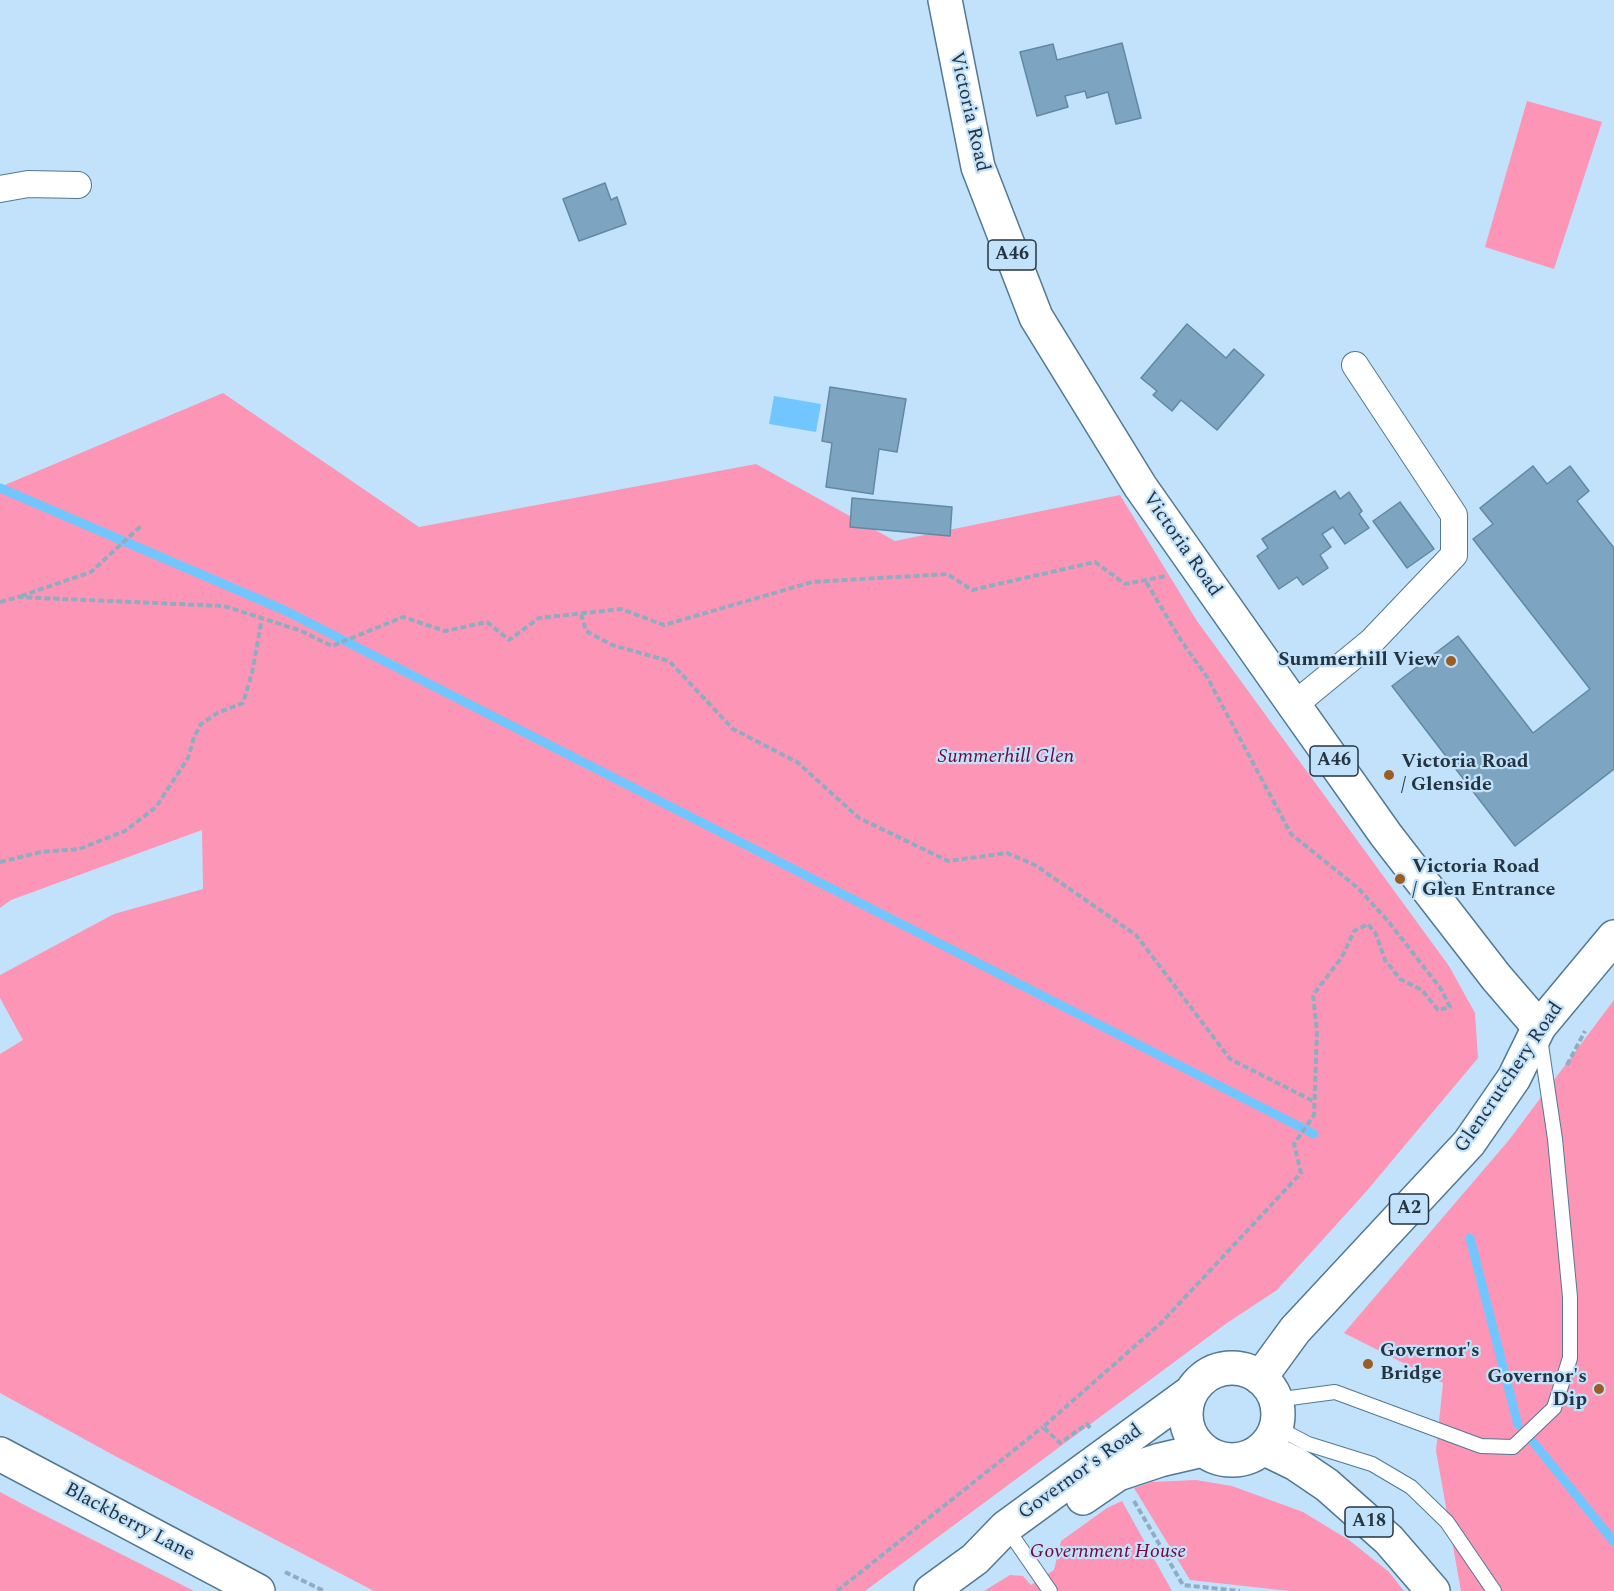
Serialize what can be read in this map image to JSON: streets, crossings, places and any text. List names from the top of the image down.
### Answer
{
  "streets": {
    "main road": [
      "Victoria Road",
      "A46",
      "Glencrutchery Road",
      "A2",
      "Governor's Road",
      "A18",
      "Blackberry Lane"
    ]
  },
  "crossings": [
    ["Victoria Road", "Glencrutchery Road"],
    ["Glencrutchery Road", "Governor's Road"],
    ["Glencrutchery Road", "A18"],
    ["Governor's Road", "A18"]
  ],
  "parks": ["Summerhill Glen", "Government House"],
  "places": [
    "Summerhill View",
    "Victoria Road / Glenside",
    "Victoria Road / Glen Entrance",
    "Governor's Bridge",
    "Governor's Dip"
  ]
}
